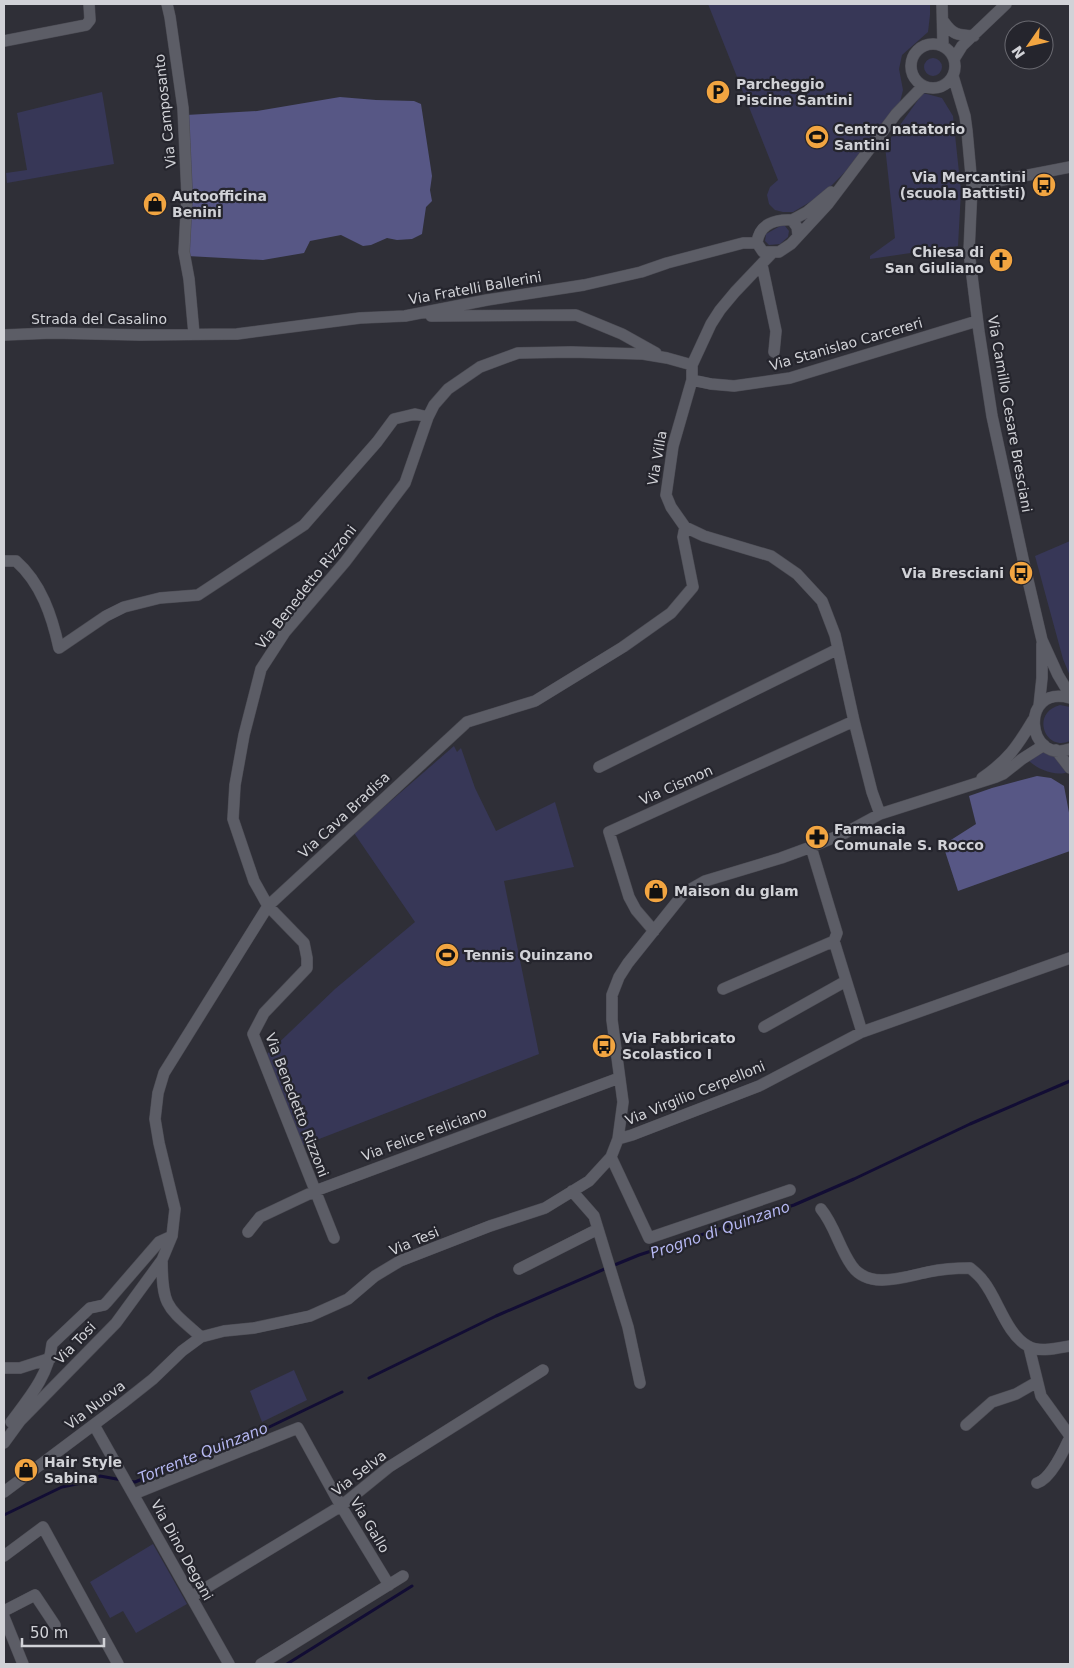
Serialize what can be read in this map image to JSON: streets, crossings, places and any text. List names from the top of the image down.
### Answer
{
  "streets": {
    "street": [
      "Via Camposanto",
      "Via Fratelli Ballerini",
      "Strada del Casalino",
      "Via Stanislao Carcereri",
      "Via Camillo Cesare Bresciani",
      "Via Villa",
      "Via Benedetto Rizzoni",
      "Via Cismon",
      "Via Cava Bradisa",
      "Via Virgilio Cerpelloni",
      "Via Felice Feliciano",
      "Via Tesi",
      "Via Tosi",
      "Via Nuova",
      "Via Selva",
      "Via Gallo",
      "Via Dino Degani"
    ]
  },
  "crossings": [
    ["Via Camposanto", "Via Fratelli Ballerini"],
    ["Via Camposanto", "Strada del Casalino"],
    ["Via Fratelli Ballerini", "Strada del Casalino"],
    ["Via Fratelli Ballerini", "Via Villa"],
    ["Via Stanislao Carcereri", "Via Camillo Cesare Bresciani"],
    ["Via Stanislao Carcereri", "Via Villa"],
    ["Via Camillo Cesare Bresciani", "Via Villa"],
    ["Via Camillo Cesare Bresciani", "Via Tesi"],
    ["Via Villa", "Via Cava Bradisa"],
    ["Via Benedetto Rizzoni", "Via Cava Bradisa"],
    ["Via Benedetto Rizzoni", "Via Felice Feliciano"],
    ["Via Cismon", "Via Tesi"],
    ["Via Cava Bradisa", "Via Tosi"],
    ["Via Virgilio Cerpelloni", "Via Tesi"],
    ["Via Felice Feliciano", "Via Tesi"],
    ["Via Tesi", "Via Tosi"],
    ["Via Tesi", "Via Nuova"],
    ["Via Tosi", "Via Nuova"],
    ["Via Nuova", "Via Dino Degani"],
    ["Via Selva", "Via Gallo"],
    ["Via Selva", "Via Dino Degani"],
    ["Via Gallo", "Via Dino Degani"]
  ],
  "water": ["Progno di Quinzano", "Torrente Quinzano"],
  "places": {
    "parking": ["Parcheggio Piscine Santini"],
    "sports": ["Centro natatorio Santini", "Tennis Quinzano"],
    "bus stop": ["Via Mercantini (scuola Battisti)", "Via Bresciani", "Via Fabbricato Scolastico I"],
    "shop": ["Autoofficina Benini", "Maison du glam", "Hair Style Sabina"],
    "church": ["Chiesa di San Giuliano"],
    "pharmacy": ["Farmacia Comunale S. Rocco"]
  },
  "scale_bar": "50 m",
  "north": "bottom left"
}
